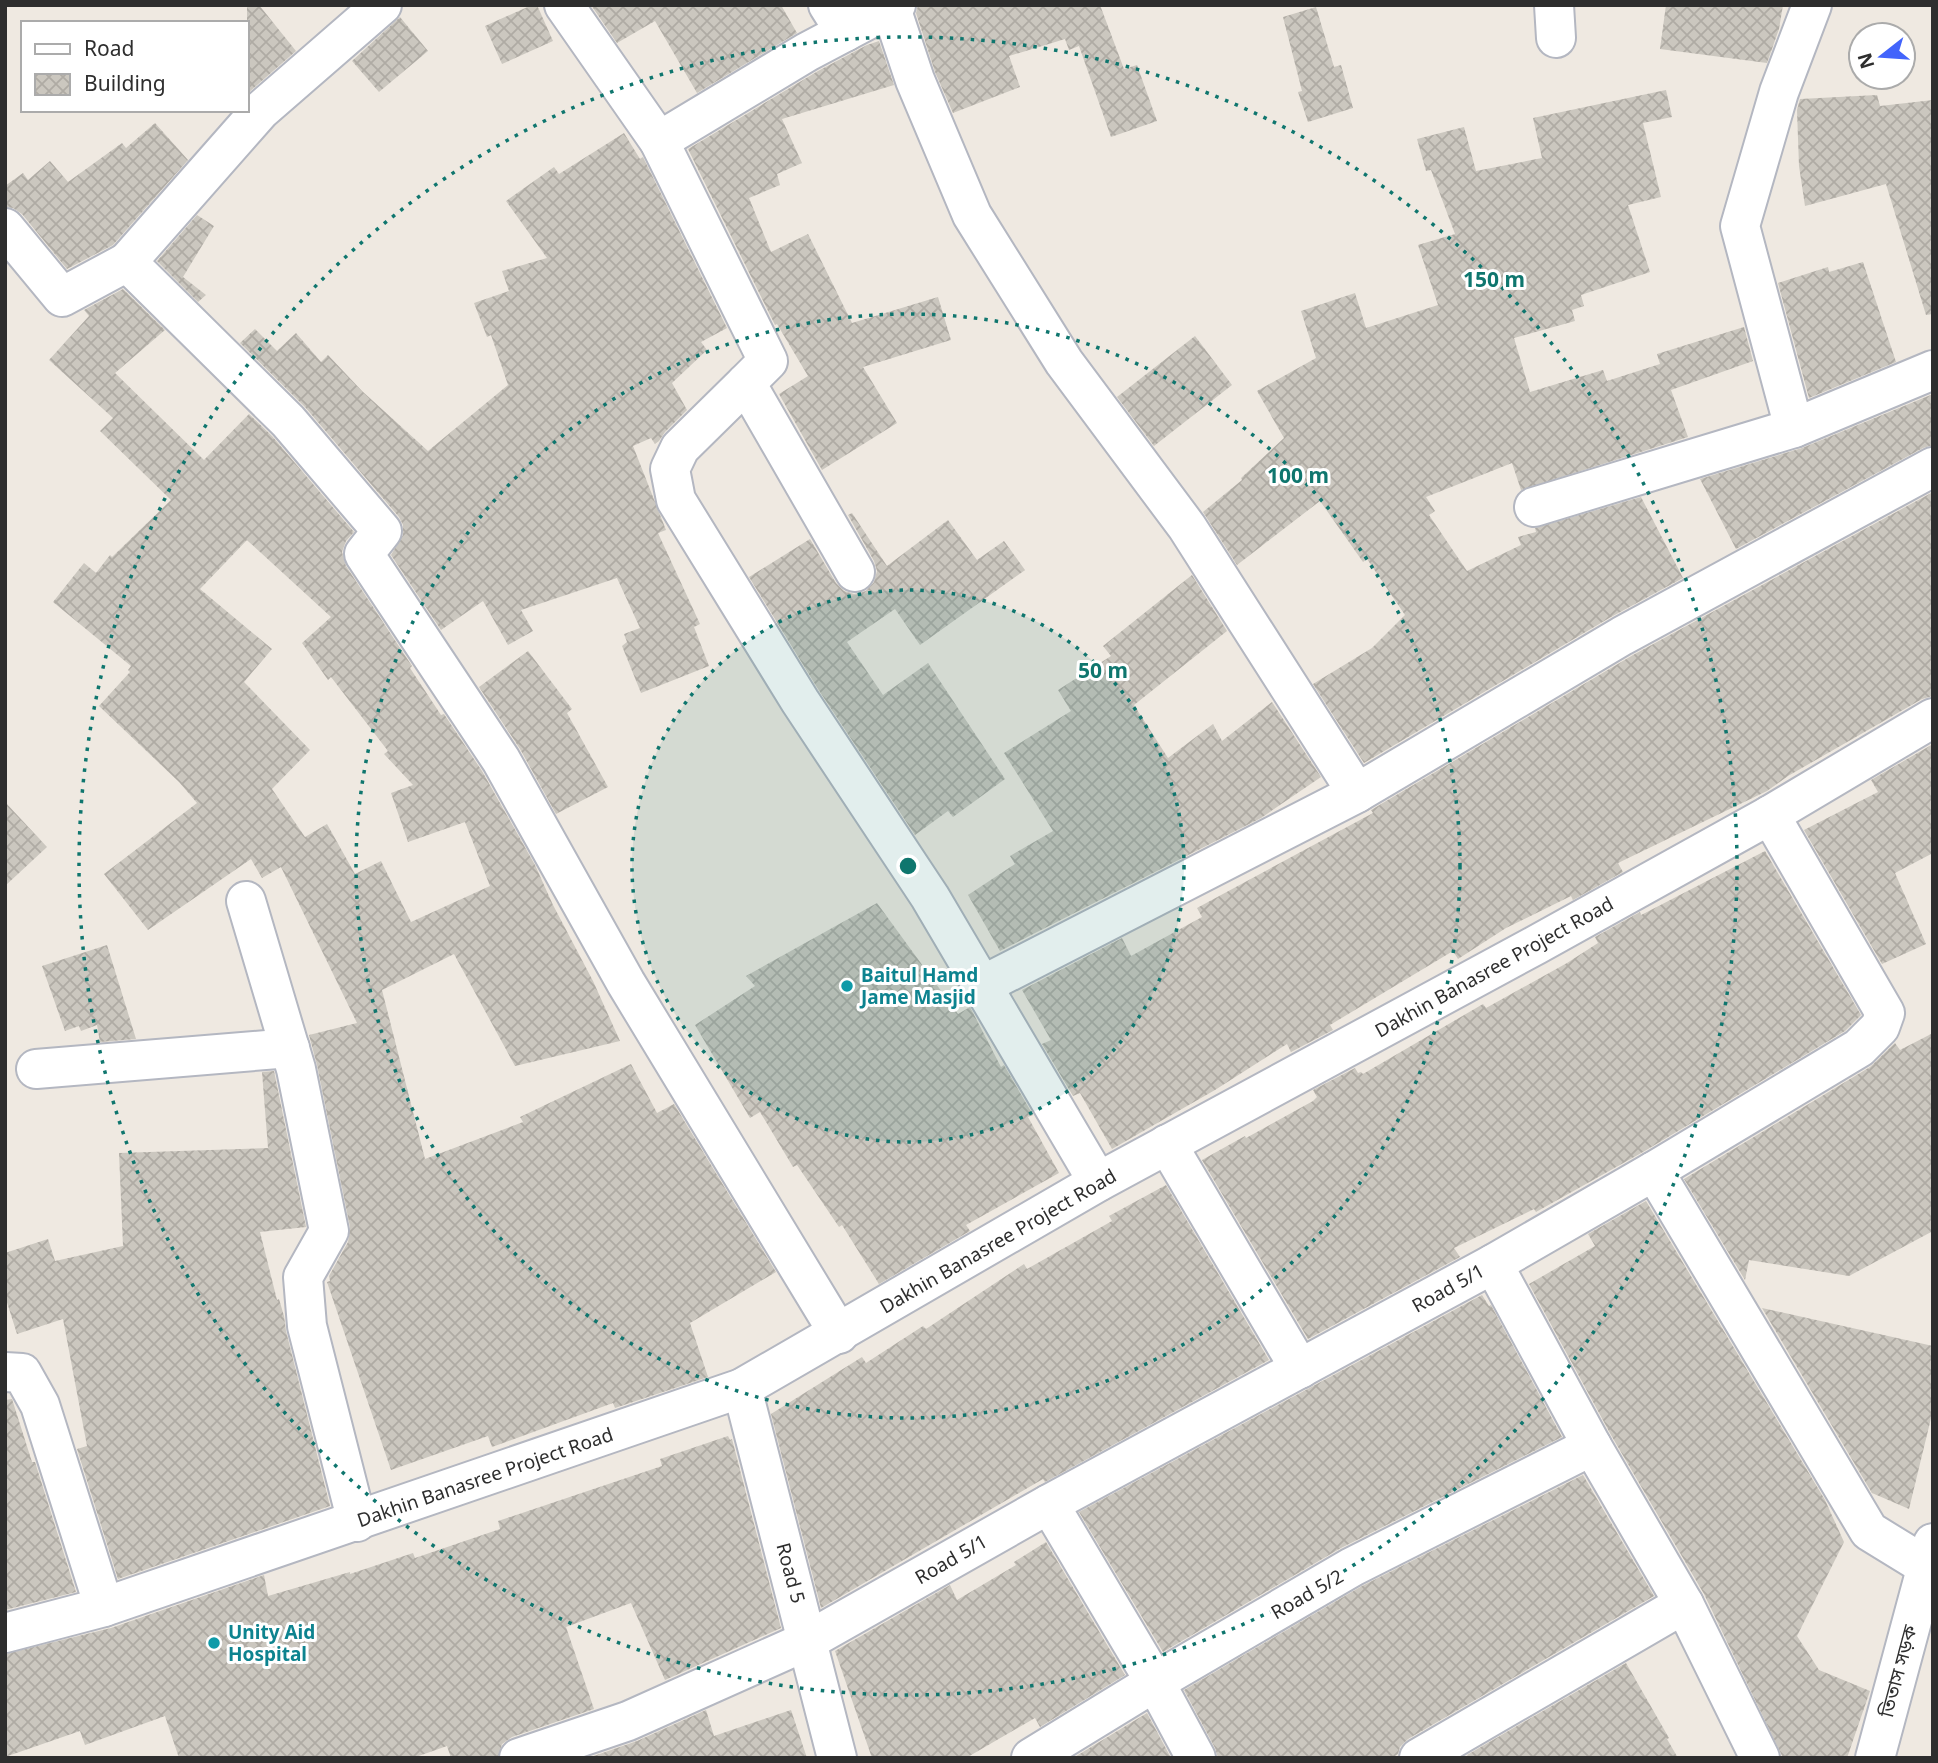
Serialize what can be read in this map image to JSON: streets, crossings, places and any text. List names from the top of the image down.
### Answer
{
  "streets": {
    "street": [
      "Dakhin Banasree Project Road",
      "Road 5/1",
      "Road 5",
      "Road 5/2",
      "তিতাস সড়ক"
    ]
  },
  "crossings": [
    ["Dakhin Banasree Project Road", "Road 5/1"],
    ["Dakhin Banasree Project Road", "Road 5"],
    ["Road 5/1", "Road 5"]
  ],
  "places": ["Baitul Hamd Jame Masjid", "Unity Aid Hospital"],
  "legend": ["Road", "Building"],
  "north": "left",
  "rings": ["150 m", "100 m", "50 m"]
}
